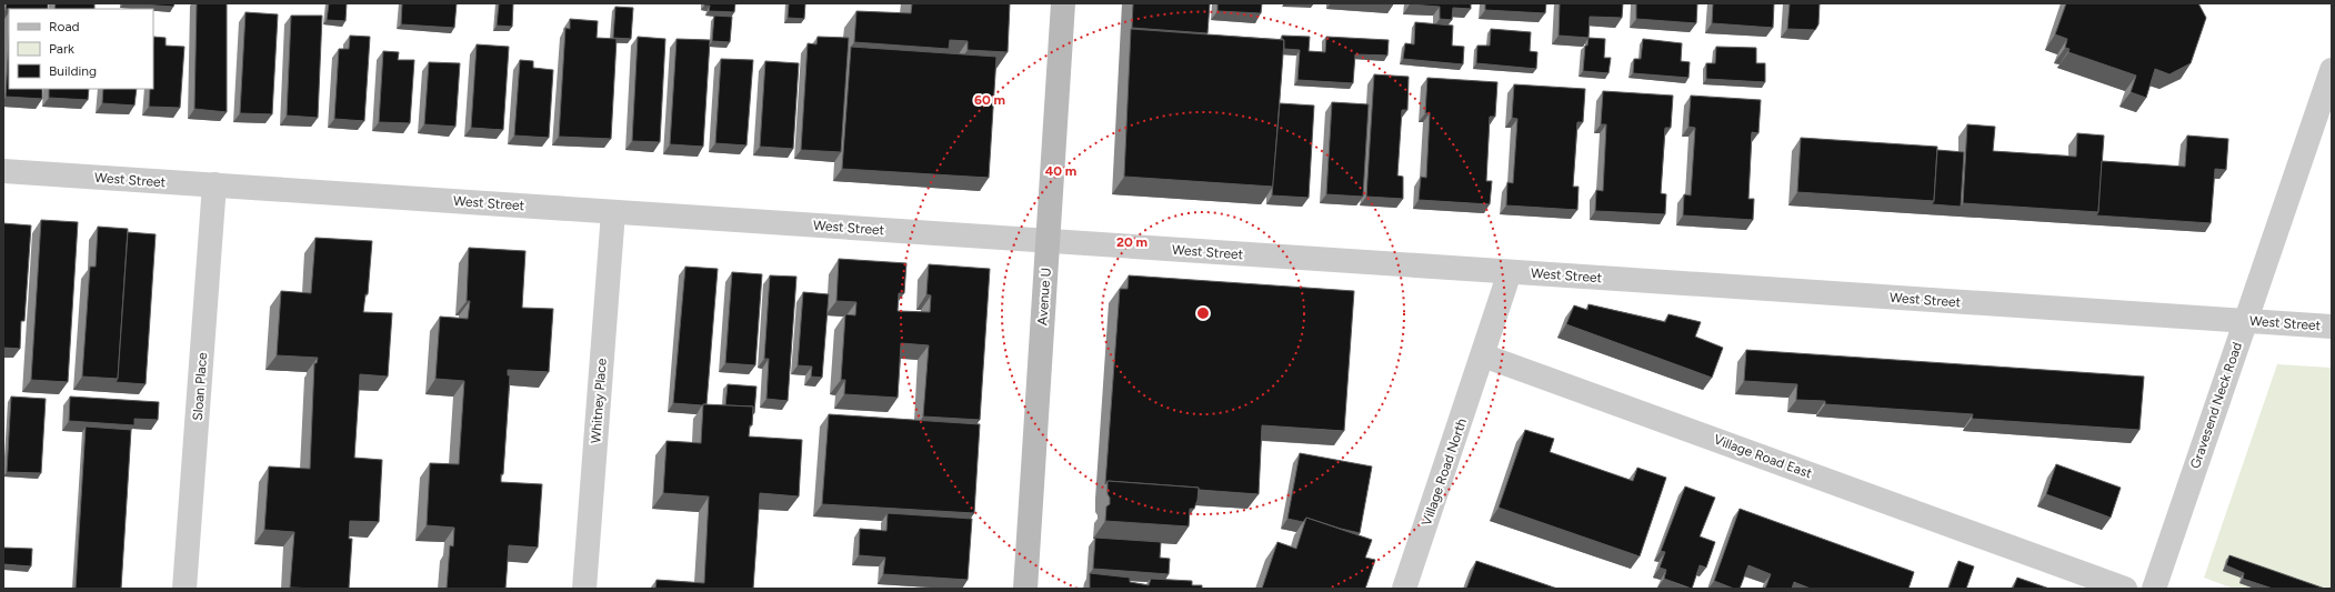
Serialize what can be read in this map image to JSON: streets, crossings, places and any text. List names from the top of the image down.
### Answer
{
  "streets": {
    "main road": ["Avenue U"],
    "street": [
      "West Street",
      "Sloan Place",
      "Whitney Place",
      "Gravesend Neck Road",
      "Village Road East",
      "Village Road North"
    ]
  },
  "crossings": [
    ["West Street", "Avenue U"],
    ["West Street", "Sloan Place"],
    ["West Street", "Whitney Place"],
    ["West Street", "Gravesend Neck Road"],
    ["Village Road East", "Village Road North"]
  ],
  "legend": ["Road", "Park", "Building"],
  "rings": ["60 m", "40 m", "20 m"]
}
